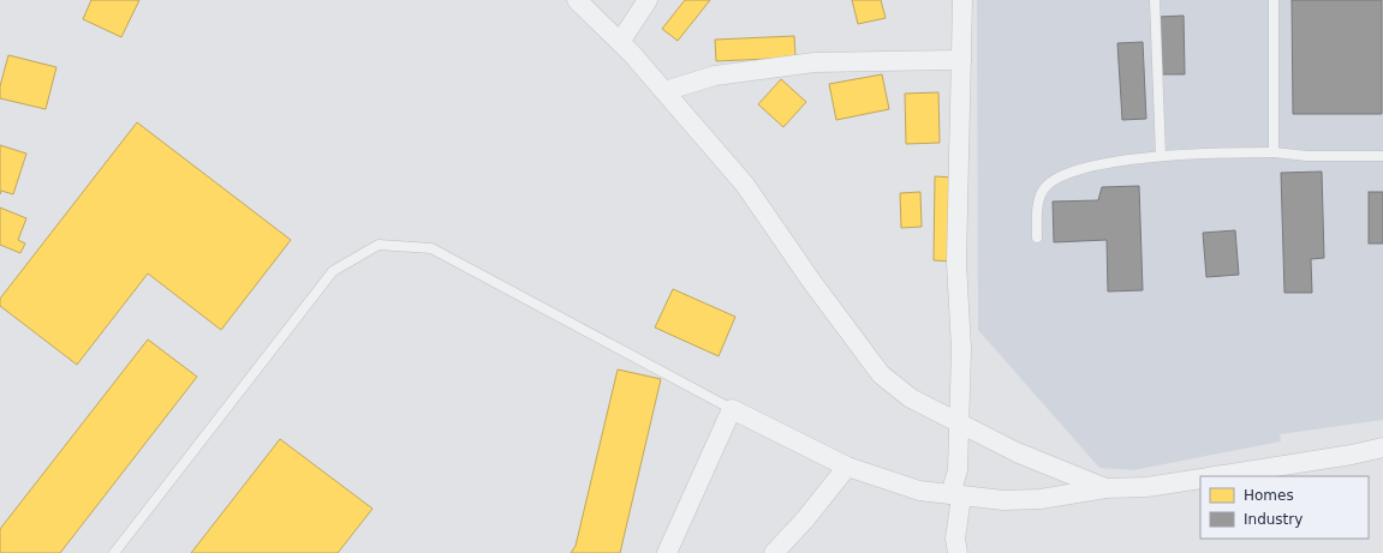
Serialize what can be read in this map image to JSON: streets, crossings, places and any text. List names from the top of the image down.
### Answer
{
  "legend": ["Homes", "Industry"]
}
